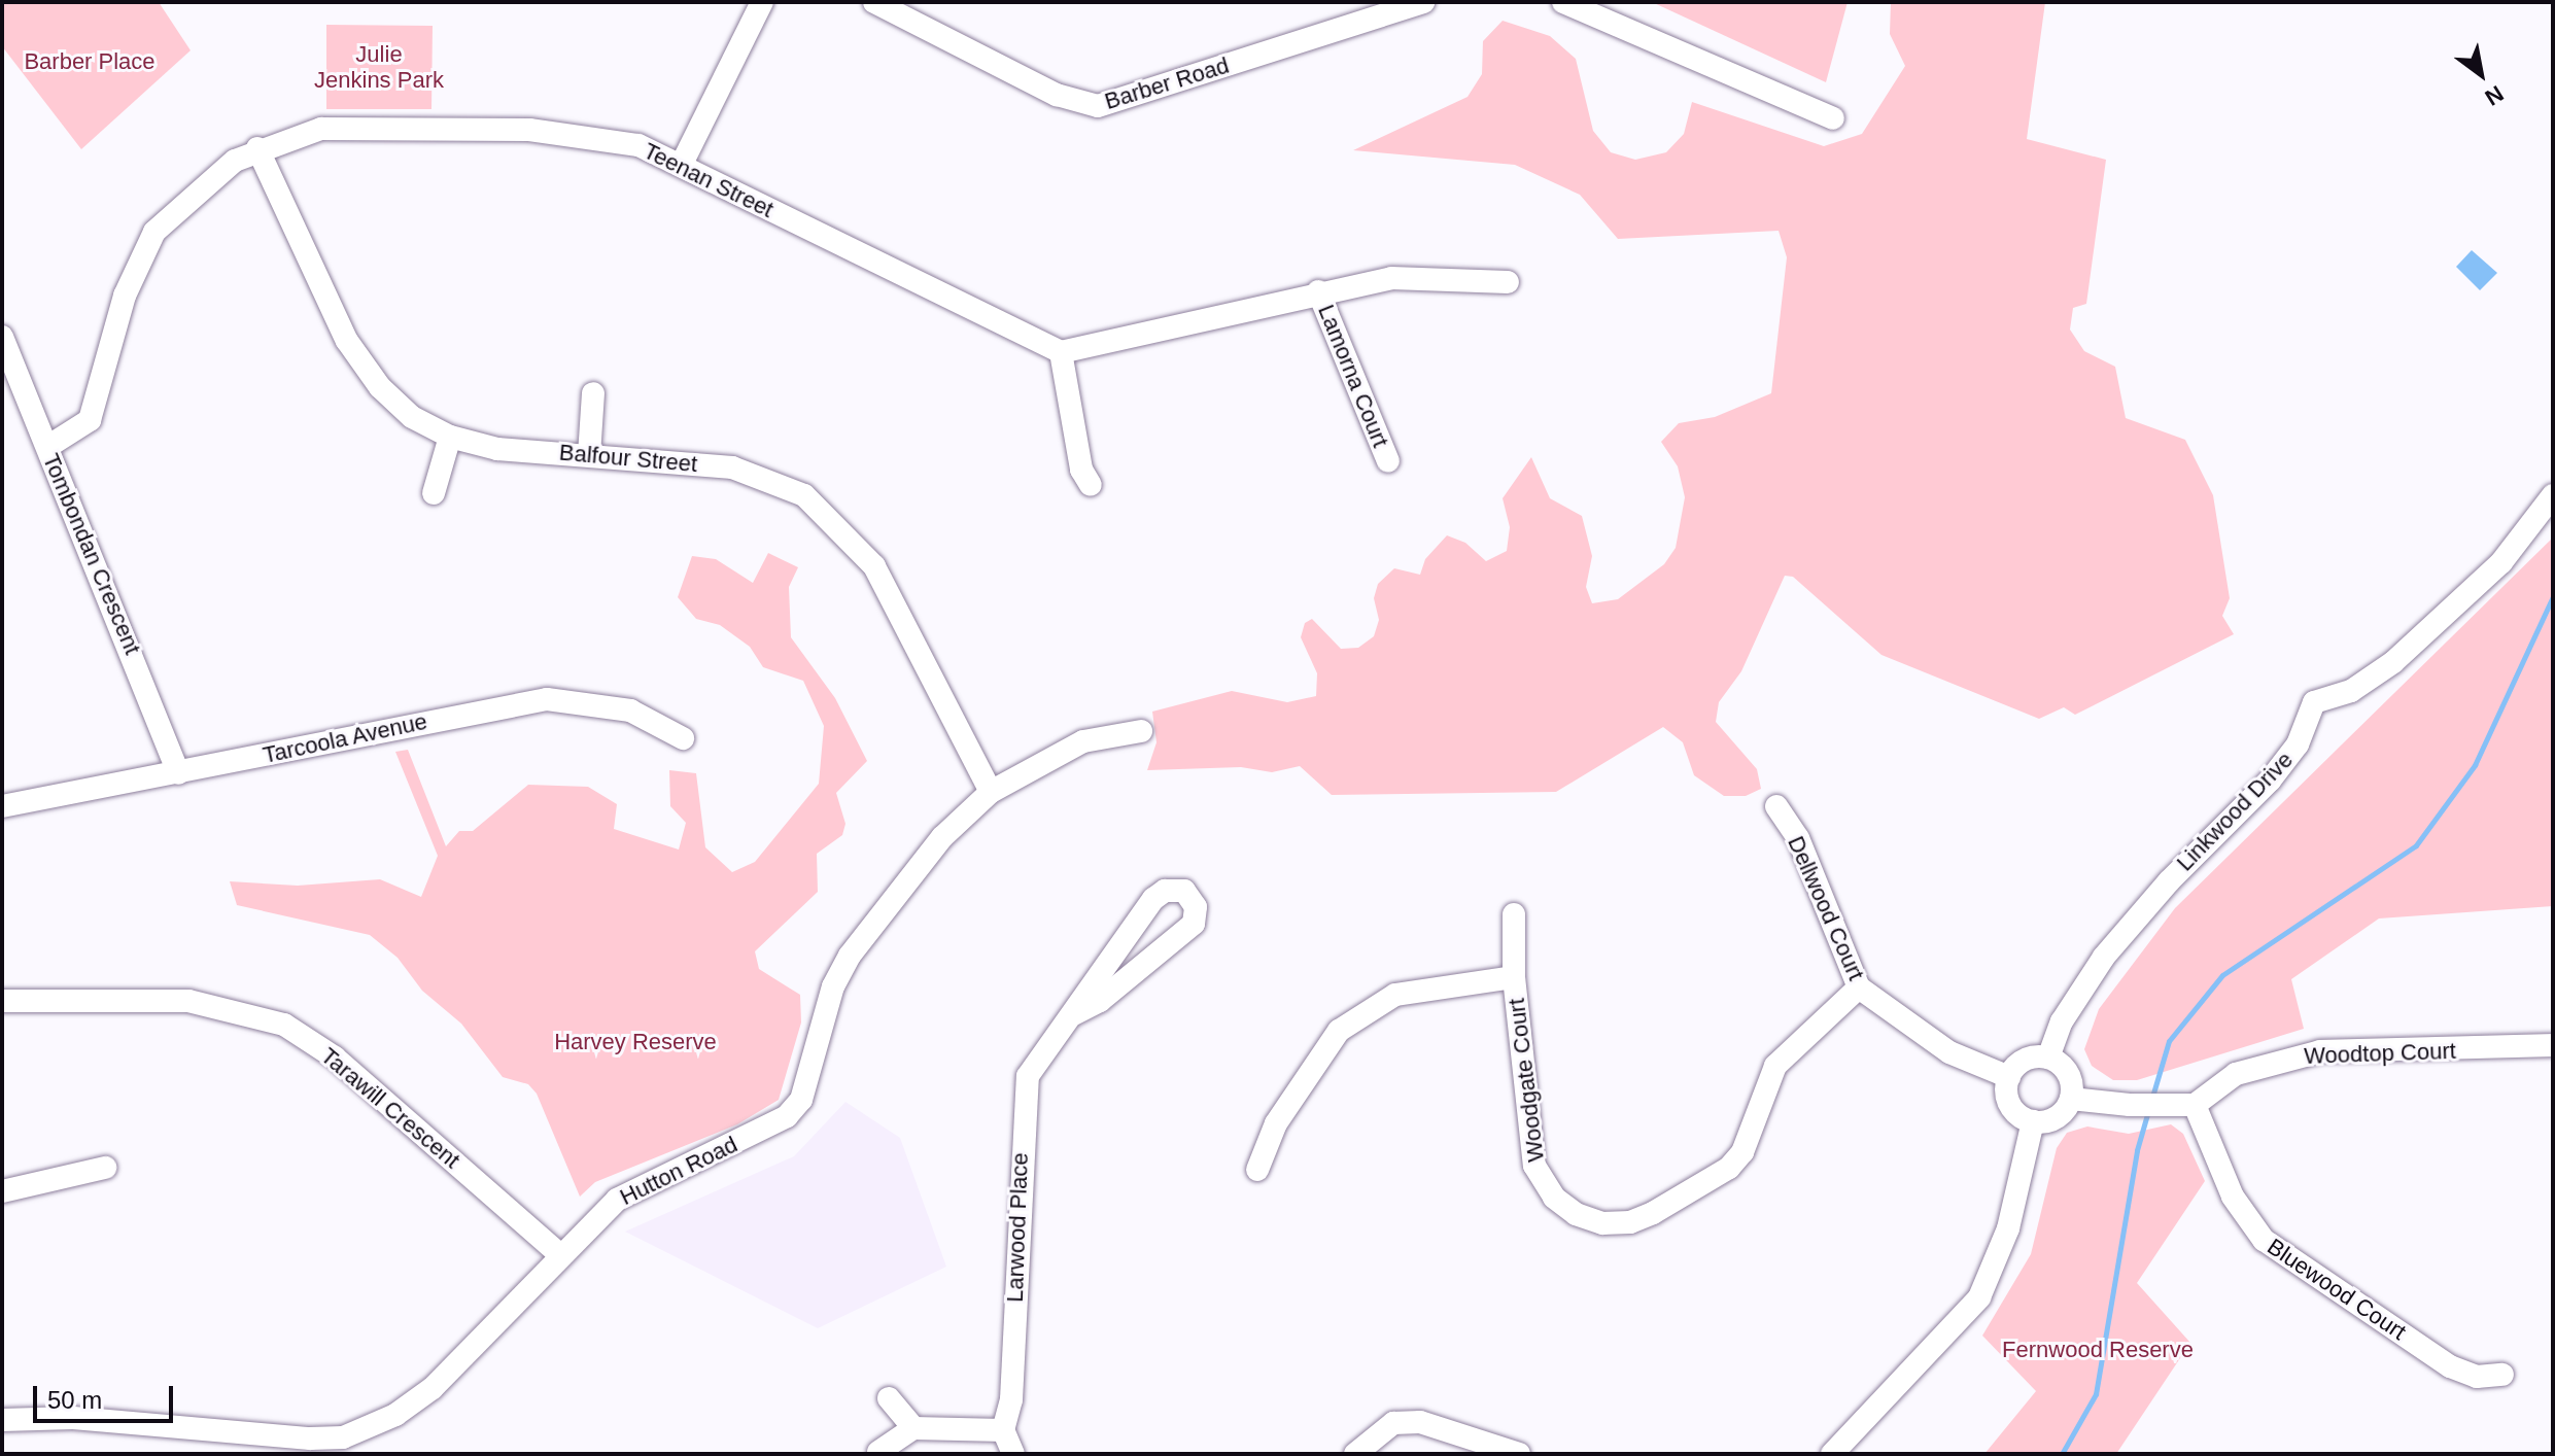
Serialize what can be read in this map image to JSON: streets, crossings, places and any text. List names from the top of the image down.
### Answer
{
  "streets": {
    "street": [
      "Barber Road",
      "Teenan Street",
      "Lamorna Court",
      "Balfour Street",
      "Tombondan Crescent",
      "Tarcoola Avenue",
      "Linkwood Drive",
      "Dellwood Court",
      "Woodtop Court",
      "Woodgate Court",
      "Tarawill Crescent",
      "Hutton Road",
      "Larwood Place",
      "Bluewood Court"
    ]
  },
  "crossings": [
    ["Teenan Street", "Balfour Street"],
    ["Teenan Street", "Tombondan Crescent"],
    ["Balfour Street", "Hutton Road"],
    ["Tombondan Crescent", "Tarcoola Avenue"],
    ["Linkwood Drive", "Dellwood Court"],
    ["Dellwood Court", "Woodgate Court"],
    ["Woodtop Court", "Bluewood Court"],
    ["Tarawill Crescent", "Hutton Road"]
  ],
  "parks": [
    "Julie Jenkins Park",
    "Barber Place",
    "Harvey Reserve",
    "Fernwood Reserve"
  ],
  "scale_bar": "50 m",
  "north": "bottom right"
}
